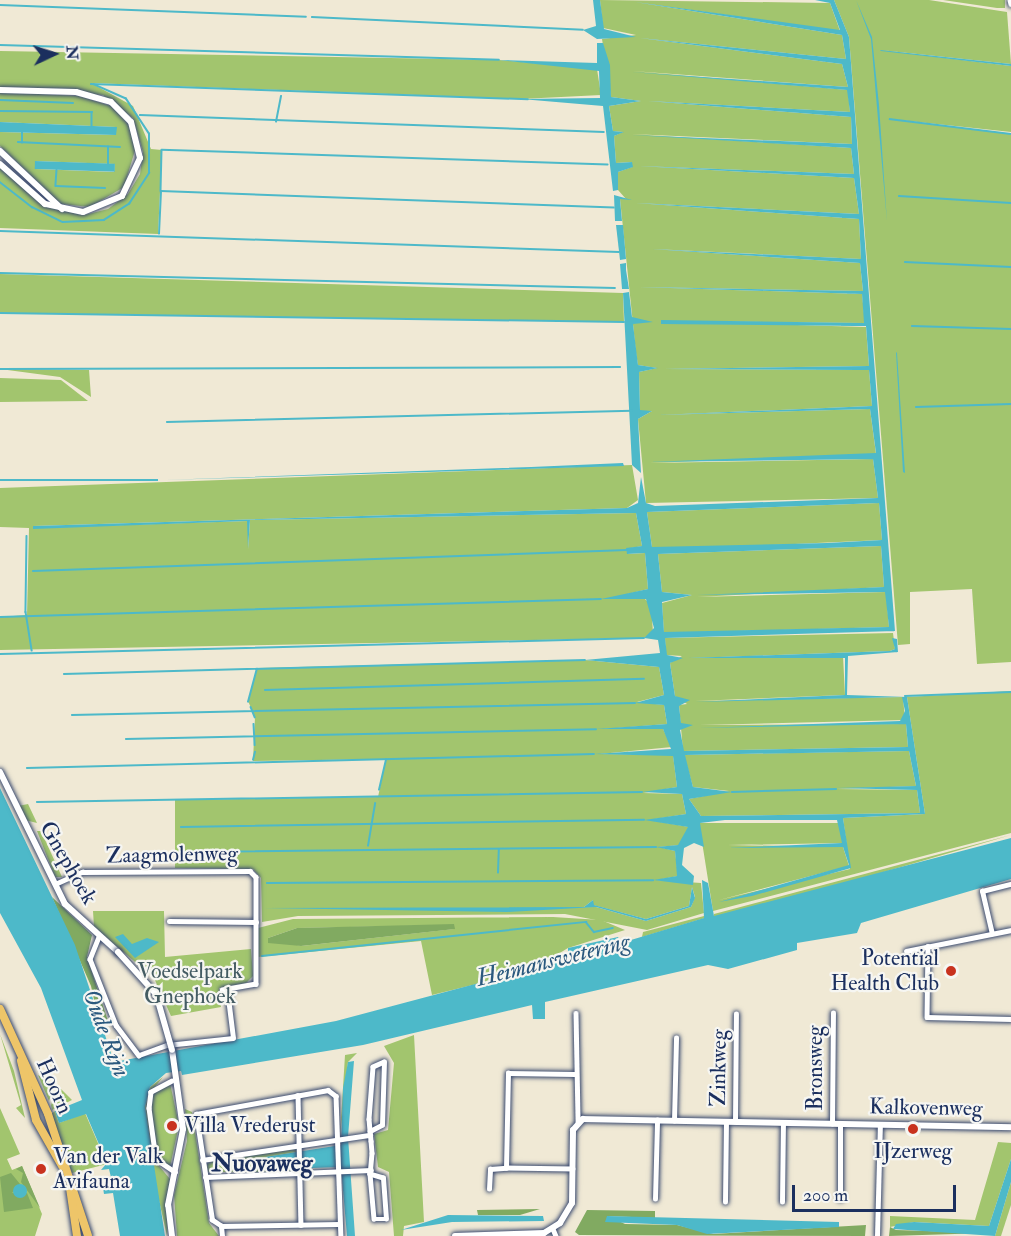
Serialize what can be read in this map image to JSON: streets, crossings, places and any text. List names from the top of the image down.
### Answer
{
  "streets": {
    "main road": ["Hoorn"],
    "street": [
      "Zaagmolenweg",
      "Gnephoek",
      "Zinkweg",
      "Bronsweg",
      "Kalkovenweg"
    ]
  },
  "crossings": [
    ["Zaagmolenweg", "Gnephoek"],
    ["Zinkweg", "Kalkovenweg"],
    ["Bronsweg", "Kalkovenweg"]
  ],
  "districts": ["Nuovaweg"],
  "water": ["Heimanswetering", "Oude Rijn"],
  "parks": ["Voedselpark Gnephoek"],
  "places": [
    "Potential Health Club",
    "Villa Vrederust",
    "IJzerweg",
    "Van der Valk Avifauna"
  ],
  "scale_bar": "200 m",
  "north": "right"
}
